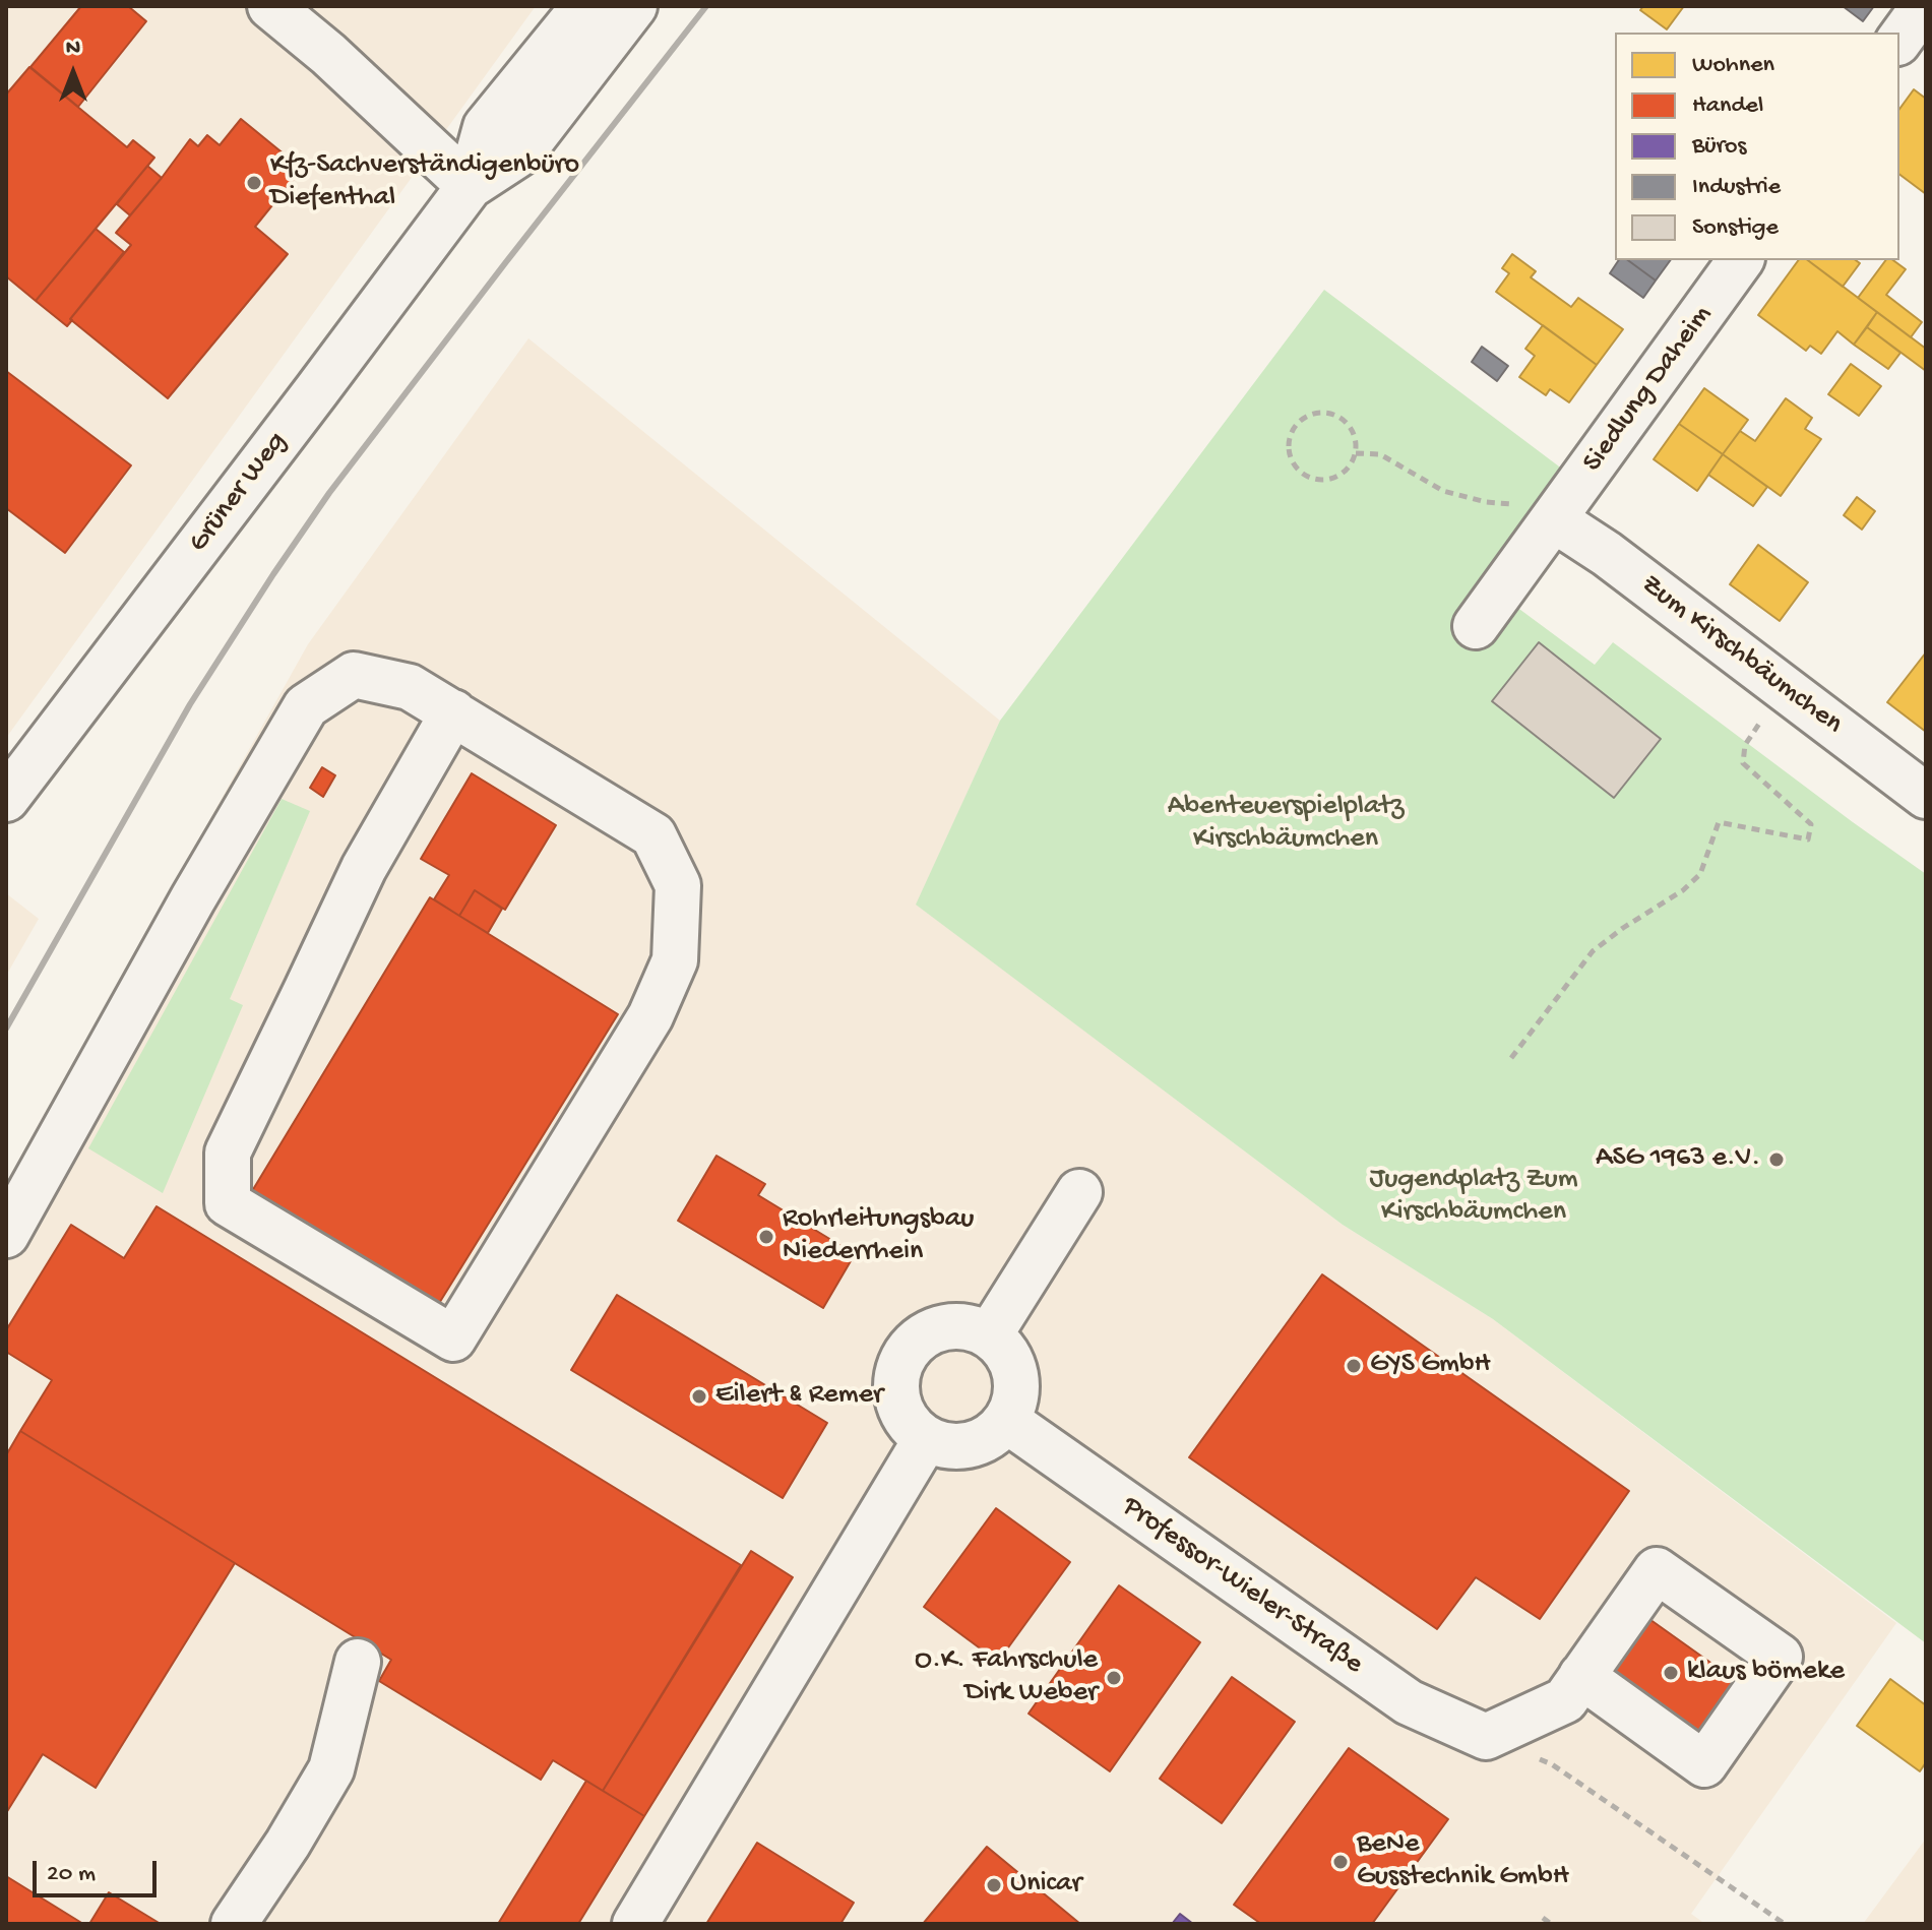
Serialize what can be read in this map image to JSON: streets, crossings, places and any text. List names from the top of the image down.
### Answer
{
  "streets": {
    "street": [
      "Siedlung Daheim",
      "Grüner Weg",
      "Zum Kirschbäumchen",
      "Professor-Wieler-Straße"
    ]
  },
  "crossings": [
    ["Siedlung Daheim", "Zum Kirschbäumchen"]
  ],
  "parks": ["Abenteuerspielplatz Kirschbäumchen", "Jugendplatz Zum Kirschbäumchen"],
  "places": [
    "Kfz-Sachverständigenbüro Diefenthal",
    "ASG 1963 e.V.",
    "Rohrleitungsbau Niederrhein",
    "GYS GmbH",
    "Eilert & Remer",
    "klaus bömeke",
    "O.K. Fahrschule Dirk Weber",
    "BeNe Gusstechnik GmbH",
    "Unicar"
  ],
  "legend": [
    "Wohnen",
    "Handel",
    "Büros",
    "Industrie",
    "Sonstige"
  ],
  "scale_bar": "20 m",
  "north": "top"
}
